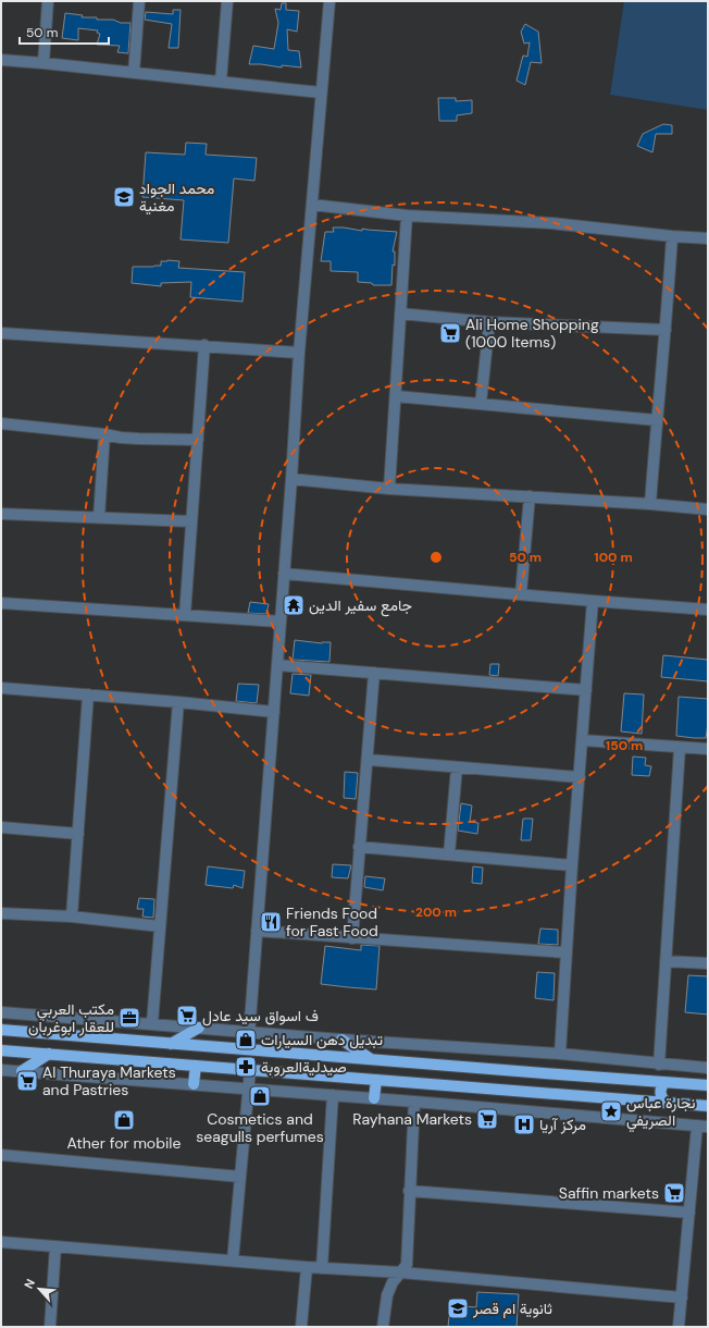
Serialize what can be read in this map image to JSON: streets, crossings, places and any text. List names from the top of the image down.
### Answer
{
  "places": {
    "school or university": ["محمد الجواد مغنية", "ثانوية ام قصر"],
    "supermarket": [
      "Ali Home Shopping (1000 Items)",
      "ف اسواق سيد عادل",
      "Al Thuraya Markets and Pastries",
      "Rayhana Markets",
      "Saffin markets"
    ],
    "temple": ["جامع سفير الدين"],
    "restaurant": ["Friends Food for Fast Food"],
    "office": ["مكتب العربي للعقار ابوغربان"],
    "shop": ["تبديل دهن السيارات", "Cosmetics and seagulls perfumes", "Ather for mobile"],
    "pharmacy": ["صيدليةالعروبة"],
    "place": ["نجارة عباس الصريفي"],
    "hospital": ["مركز آريا"]
  },
  "scale_bar": "50 m",
  "north": "top left",
  "rings": [
    "50 m",
    "100 m",
    "150 m",
    "200 m"
  ]
}
